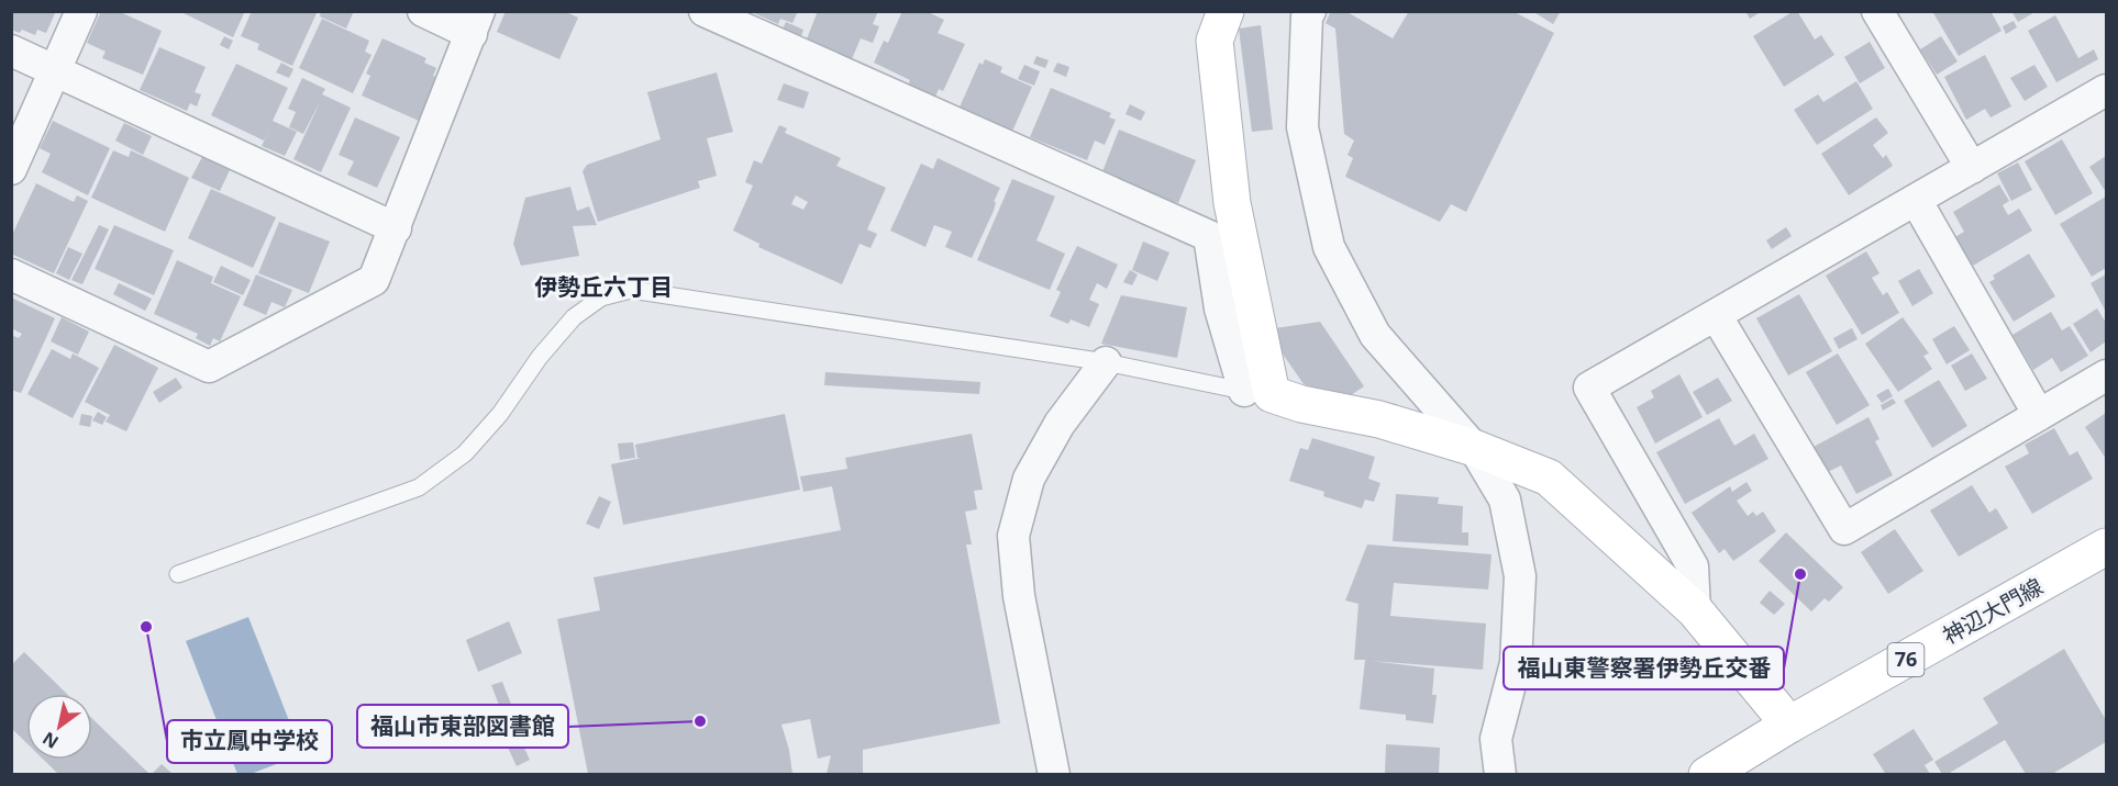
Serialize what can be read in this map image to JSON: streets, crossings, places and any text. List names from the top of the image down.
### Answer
{
  "streets": {
    "street": ["神辺大門線", "76"]
  },
  "districts": ["伊勢丘六丁目"],
  "places": ["福山東警察署伊勢丘交番", "市立鳳中学校", "福山市東部図書館"],
  "north": "bottom left"
}
